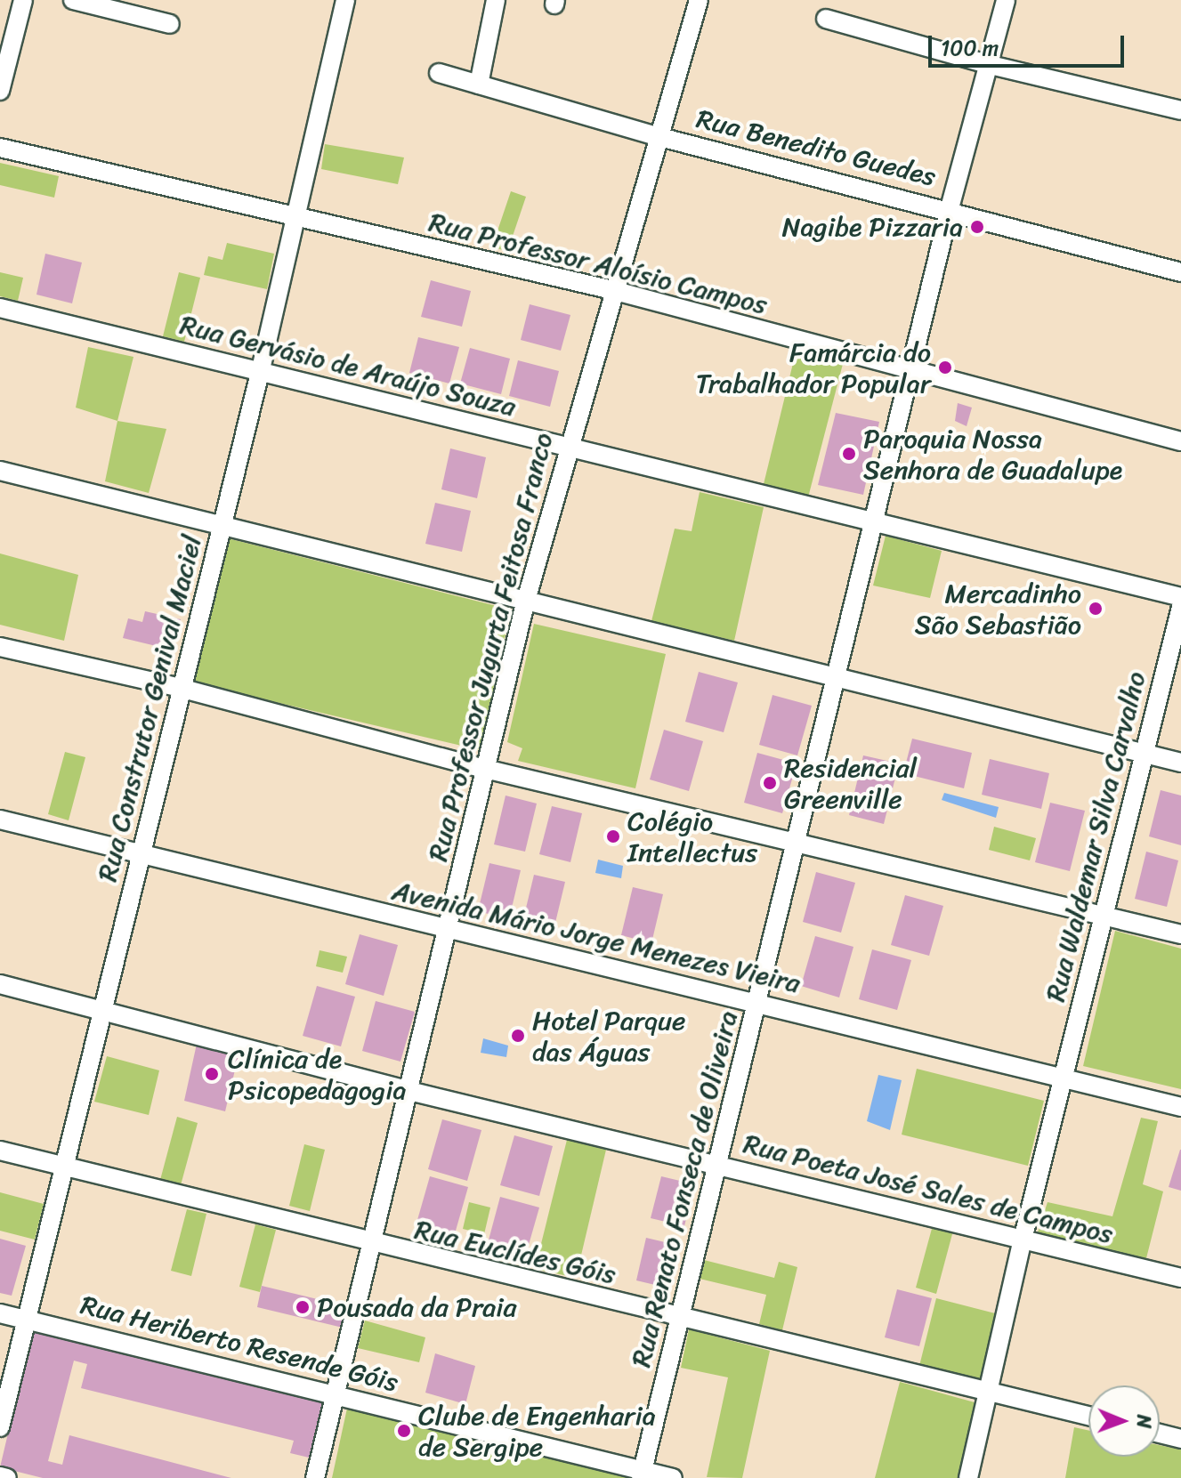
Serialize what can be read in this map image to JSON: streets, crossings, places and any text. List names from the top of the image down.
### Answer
{
  "streets": {
    "street": [
      "Rua Benedito Guedes",
      "Rua Professor Aloísio Campos",
      "Rua Gervásio de Araújo Souza",
      "Rua Professor Jugurta Feitosa Franco",
      "Rua Construtor Genival Maciel",
      "Rua Waldemar Silva Carvalho",
      "Avenida Mário Jorge Menezes Vieira",
      "Rua Renato Fonseca de Oliveira",
      "Rua Poeta José Sales de Campos",
      "Rua Euclídes Góis",
      "Rua Heriberto Resende Góis"
    ]
  },
  "crossings": [
    ["Rua Benedito Guedes", "Rua Professor Jugurta Feitosa Franco"],
    ["Rua Benedito Guedes", "Rua Renato Fonseca de Oliveira"],
    ["Rua Professor Aloísio Campos", "Rua Professor Jugurta Feitosa Franco"],
    ["Rua Professor Aloísio Campos", "Rua Construtor Genival Maciel"],
    ["Rua Professor Aloísio Campos", "Rua Renato Fonseca de Oliveira"],
    ["Rua Gervásio de Araújo Souza", "Rua Professor Jugurta Feitosa Franco"],
    ["Rua Gervásio de Araújo Souza", "Rua Construtor Genival Maciel"],
    ["Rua Gervásio de Araújo Souza", "Rua Renato Fonseca de Oliveira"],
    ["Rua Professor Jugurta Feitosa Franco", "Avenida Mário Jorge Menezes Vieira"],
    ["Rua Professor Jugurta Feitosa Franco", "Rua Poeta José Sales de Campos"],
    ["Rua Professor Jugurta Feitosa Franco", "Rua Euclídes Góis"],
    ["Rua Professor Jugurta Feitosa Franco", "Rua Heriberto Resende Góis"],
    ["Rua Construtor Genival Maciel", "Avenida Mário Jorge Menezes Vieira"],
    ["Rua Construtor Genival Maciel", "Rua Poeta José Sales de Campos"],
    ["Rua Construtor Genival Maciel", "Rua Euclídes Góis"],
    ["Rua Construtor Genival Maciel", "Rua Heriberto Resende Góis"],
    ["Rua Waldemar Silva Carvalho", "Avenida Mário Jorge Menezes Vieira"],
    ["Rua Waldemar Silva Carvalho", "Rua Poeta José Sales de Campos"],
    ["Rua Waldemar Silva Carvalho", "Rua Euclídes Góis"],
    ["Avenida Mário Jorge Menezes Vieira", "Rua Renato Fonseca de Oliveira"],
    ["Rua Renato Fonseca de Oliveira", "Rua Poeta José Sales de Campos"],
    ["Rua Renato Fonseca de Oliveira", "Rua Euclídes Góis"],
    ["Rua Renato Fonseca de Oliveira", "Rua Heriberto Resende Góis"]
  ],
  "places": [
    "Nagibe Pizzaria",
    "Famárcia do Trabalhador Popular",
    "Paroquia Nossa Senhora de Guadalupe",
    "Mercadinho São Sebastião",
    "Residencial Greenville",
    "Colégio Intellectus",
    "Hotel Parque das Águas",
    "Clínica de Psicopedagogia",
    "Pousada da Praia",
    "Clube de Engenharia de Sergipe"
  ],
  "scale_bar": "100 m",
  "north": "right"
}
